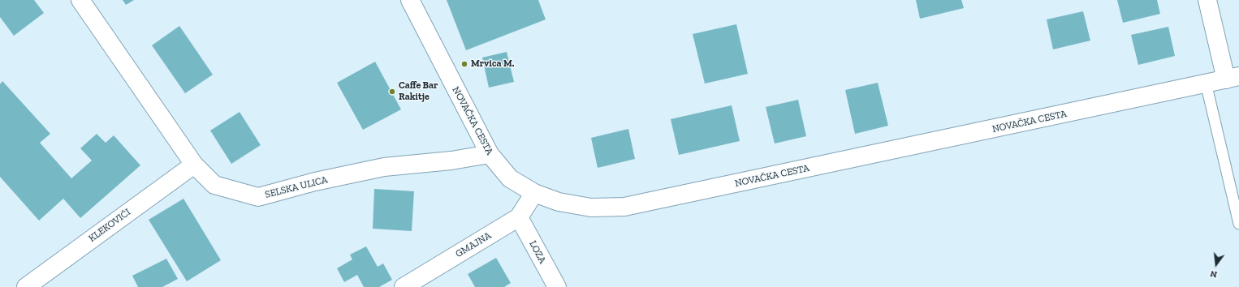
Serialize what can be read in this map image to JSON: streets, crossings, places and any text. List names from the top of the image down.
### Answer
{
  "streets": {
    "street": [
      "NOVAČKA CESTA",
      "SELSKA ULICA",
      "KLEKOVIĆI",
      "GMAJNA",
      "LOZA"
    ]
  },
  "crossings": [
    ["NOVAČKA CESTA", "SELSKA ULICA"],
    ["NOVAČKA CESTA", "GMAJNA"],
    ["SELSKA ULICA", "KLEKOVIĆI"],
    ["GMAJNA", "LOZA"]
  ],
  "places": ["Mrvica M.", "Caffe Bar Rakitje"],
  "north": "bottom"
}
